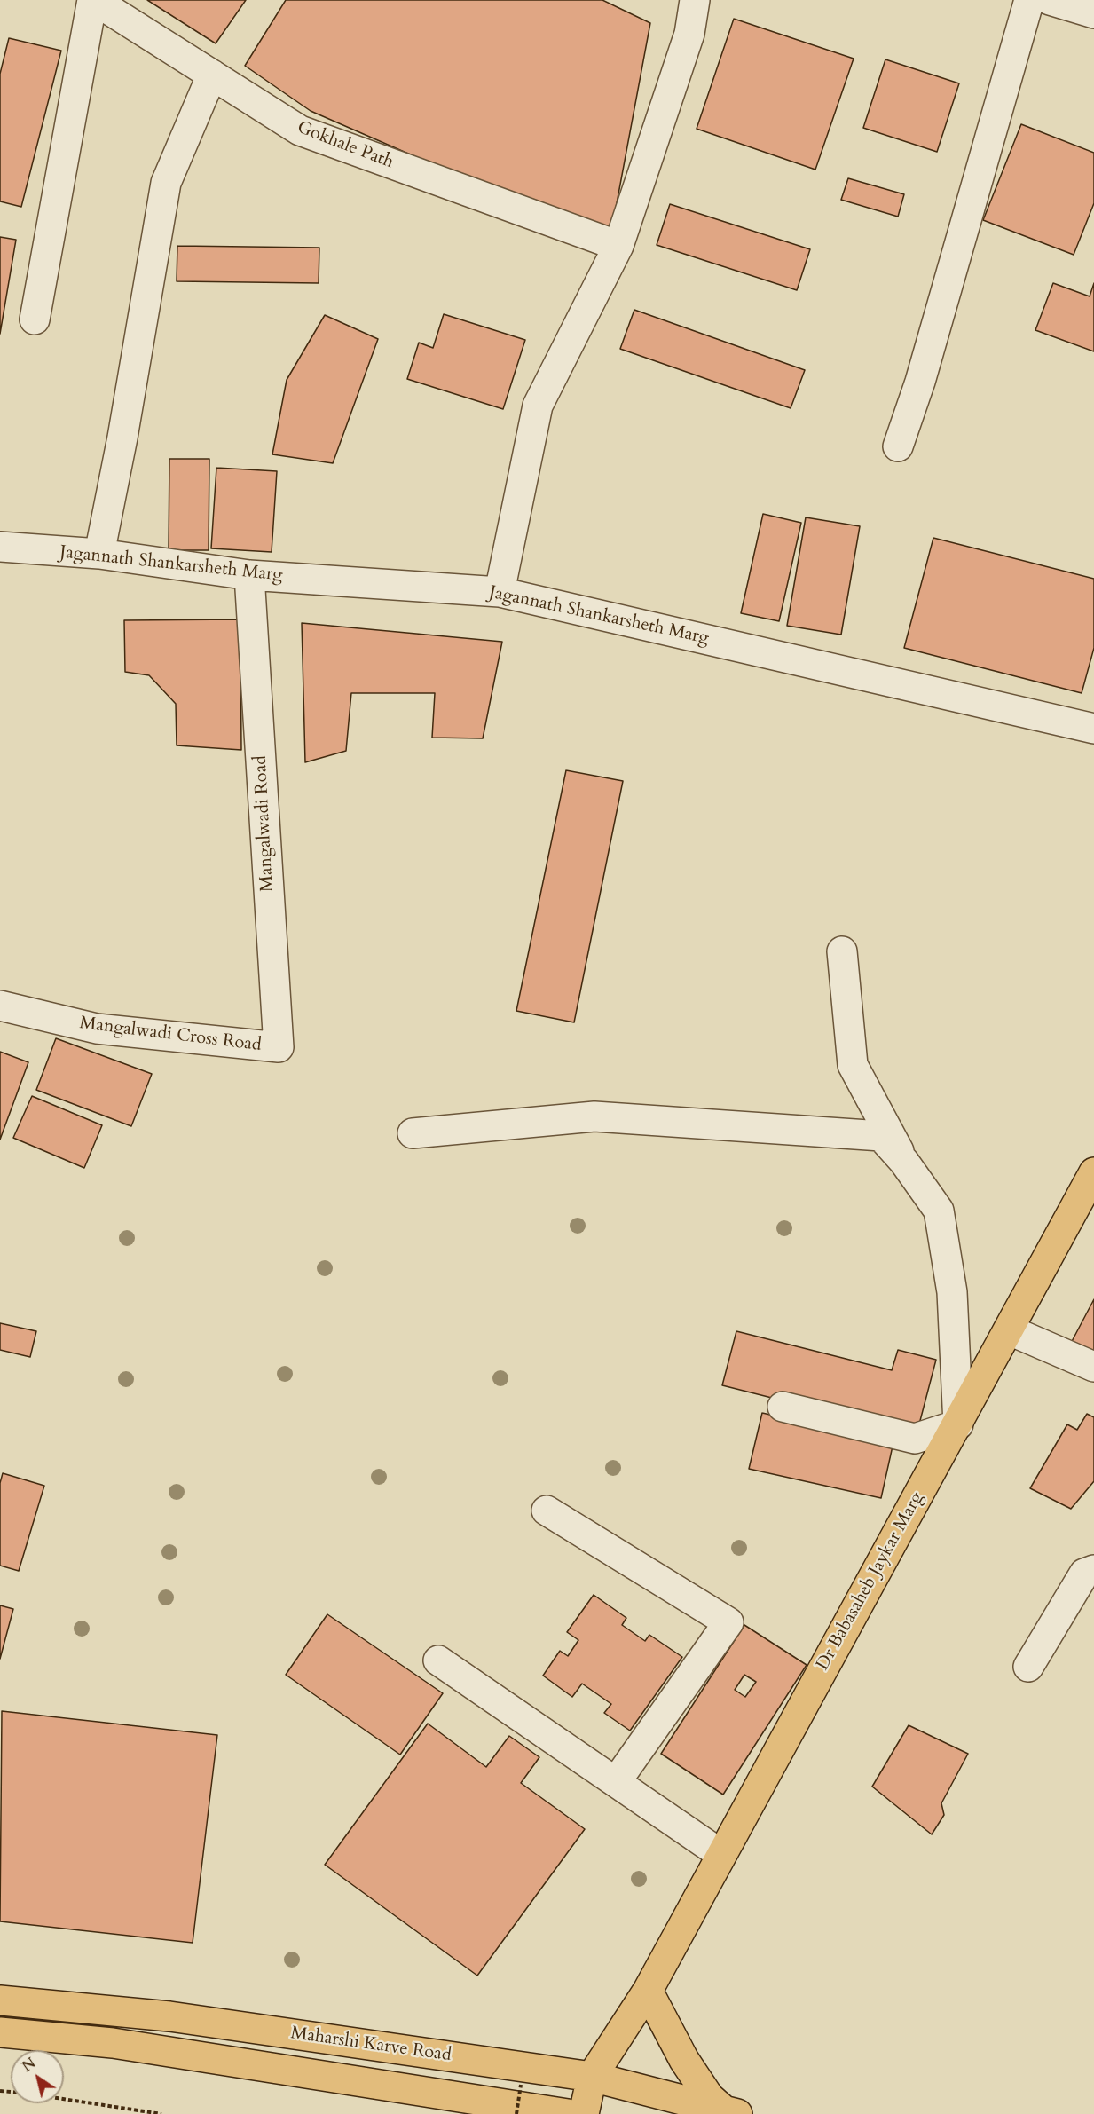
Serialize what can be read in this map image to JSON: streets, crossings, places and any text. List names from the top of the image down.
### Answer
{
  "streets": {
    "main road": ["Dr Babasaheb Jaykar Marg", "Maharshi Karve Road"],
    "street": [
      "Gokhale Path",
      "Jagannath Shankarsheth Marg",
      "Mangalwadi Road",
      "Mangalwadi Cross Road"
    ]
  },
  "crossings": [
    ["Jagannath Shankarsheth Marg", "Mangalwadi Road"],
    ["Mangalwadi Road", "Mangalwadi Cross Road"],
    ["Dr Babasaheb Jaykar Marg", "Maharshi Karve Road"]
  ],
  "north": "top left"
}
